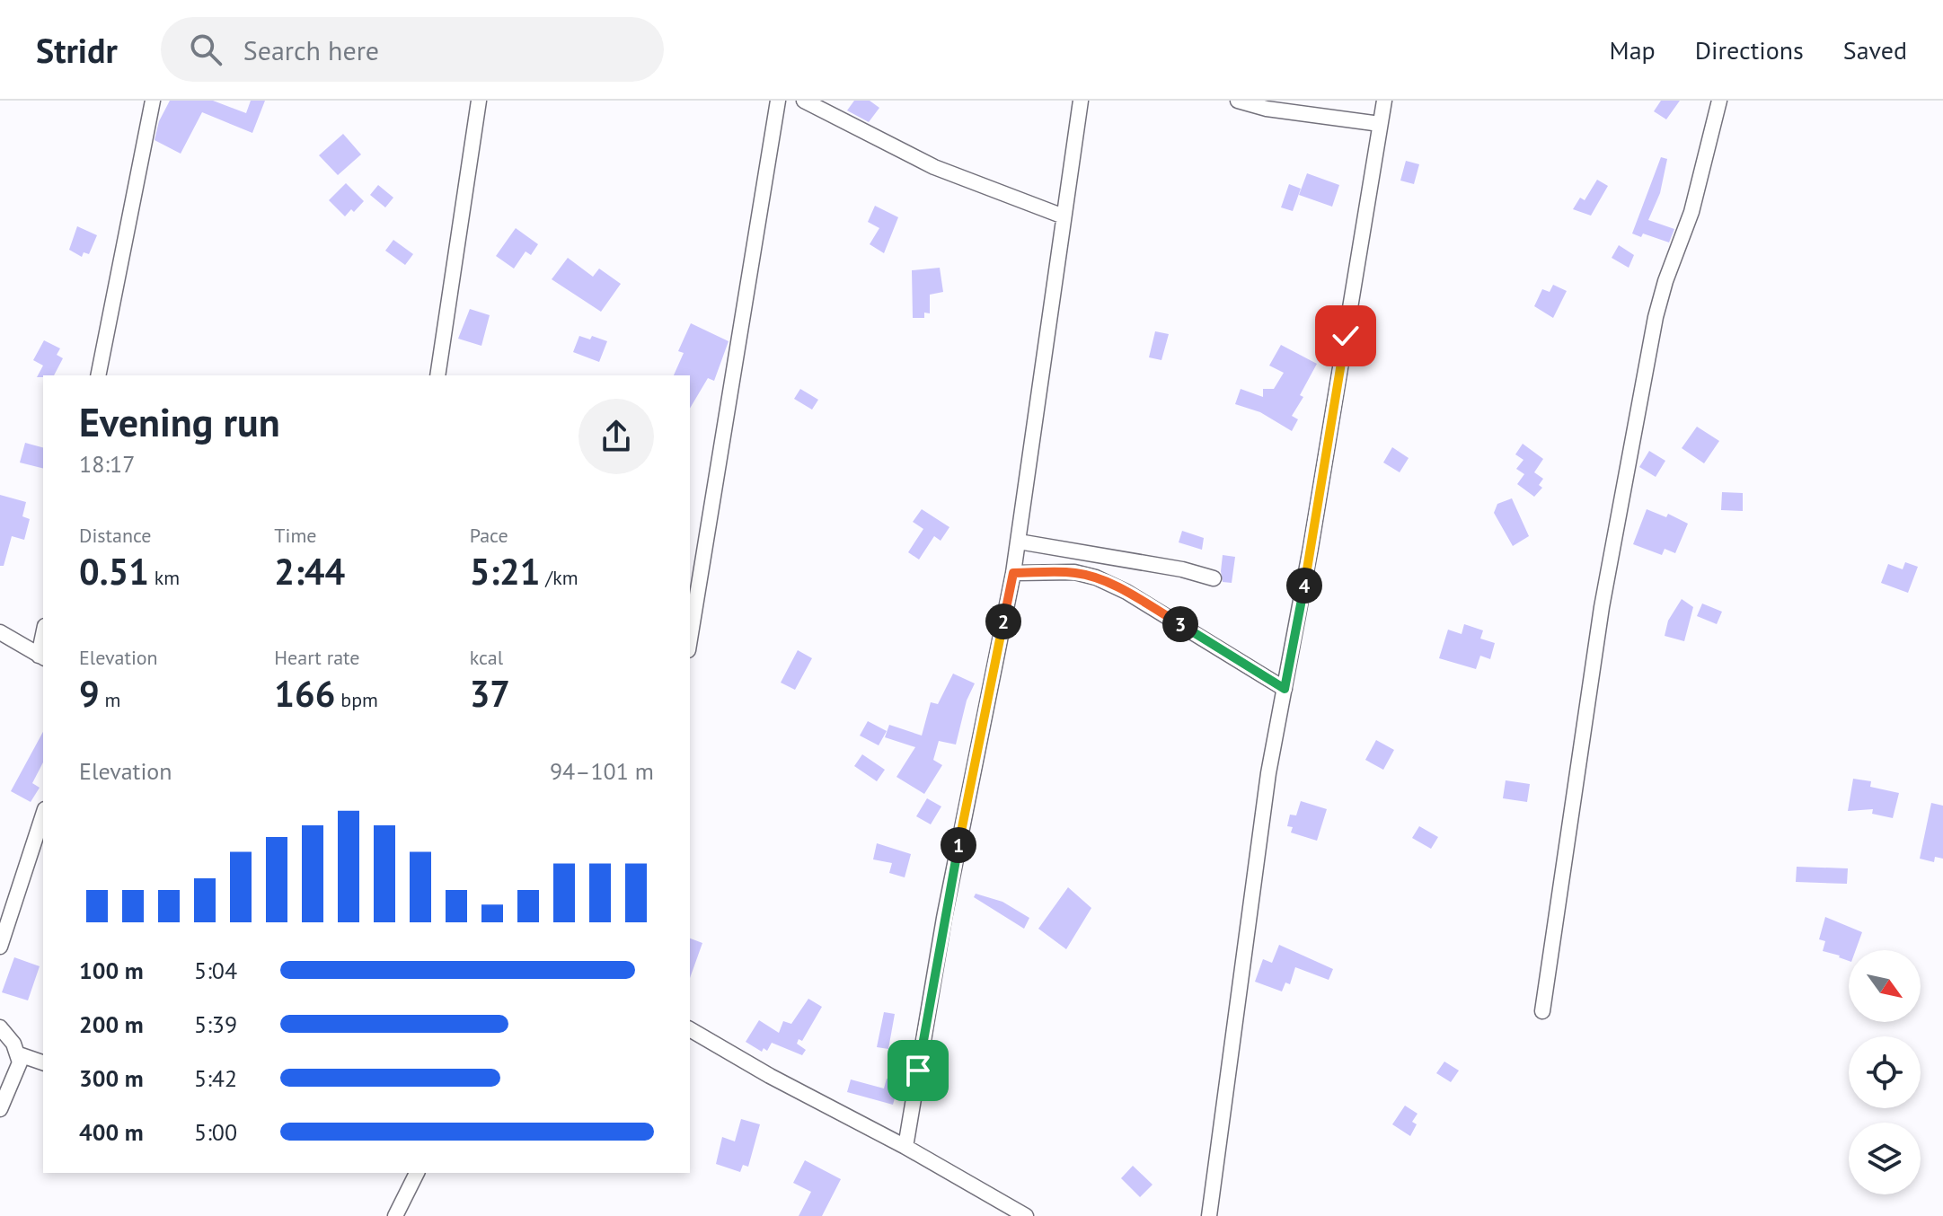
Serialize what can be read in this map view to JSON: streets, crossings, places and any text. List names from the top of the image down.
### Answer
{
  "north": "bottom right",
  "page": {
    "header": "Stridr",
    "search": "Search here",
    "nav": ["Map", "Directions", "Saved"],
    "heading": ["Evening run", "18:17"],
    "stats": [
      ["Distance", "0.51 km"],
      ["Time", "2:44"],
      ["Pace", "5:21 /km"],
      ["Elevation", "9 m"],
      ["Heart rate", "166 bpm"],
      ["kcal", "37"]
    ],
    "pins": [
      "4",
      "2",
      "3",
      "1"
    ],
    "chart": ["Elevation", "94–101 m"],
    "list": [
      {
        "name": "100 m",
        "note": "5:04"
      },
      {
        "name": "200 m",
        "note": "5:39"
      },
      {
        "name": "300 m",
        "note": "5:42"
      },
      {
        "name": "400 m",
        "note": "5:00"
      }
    ]
  }
}
